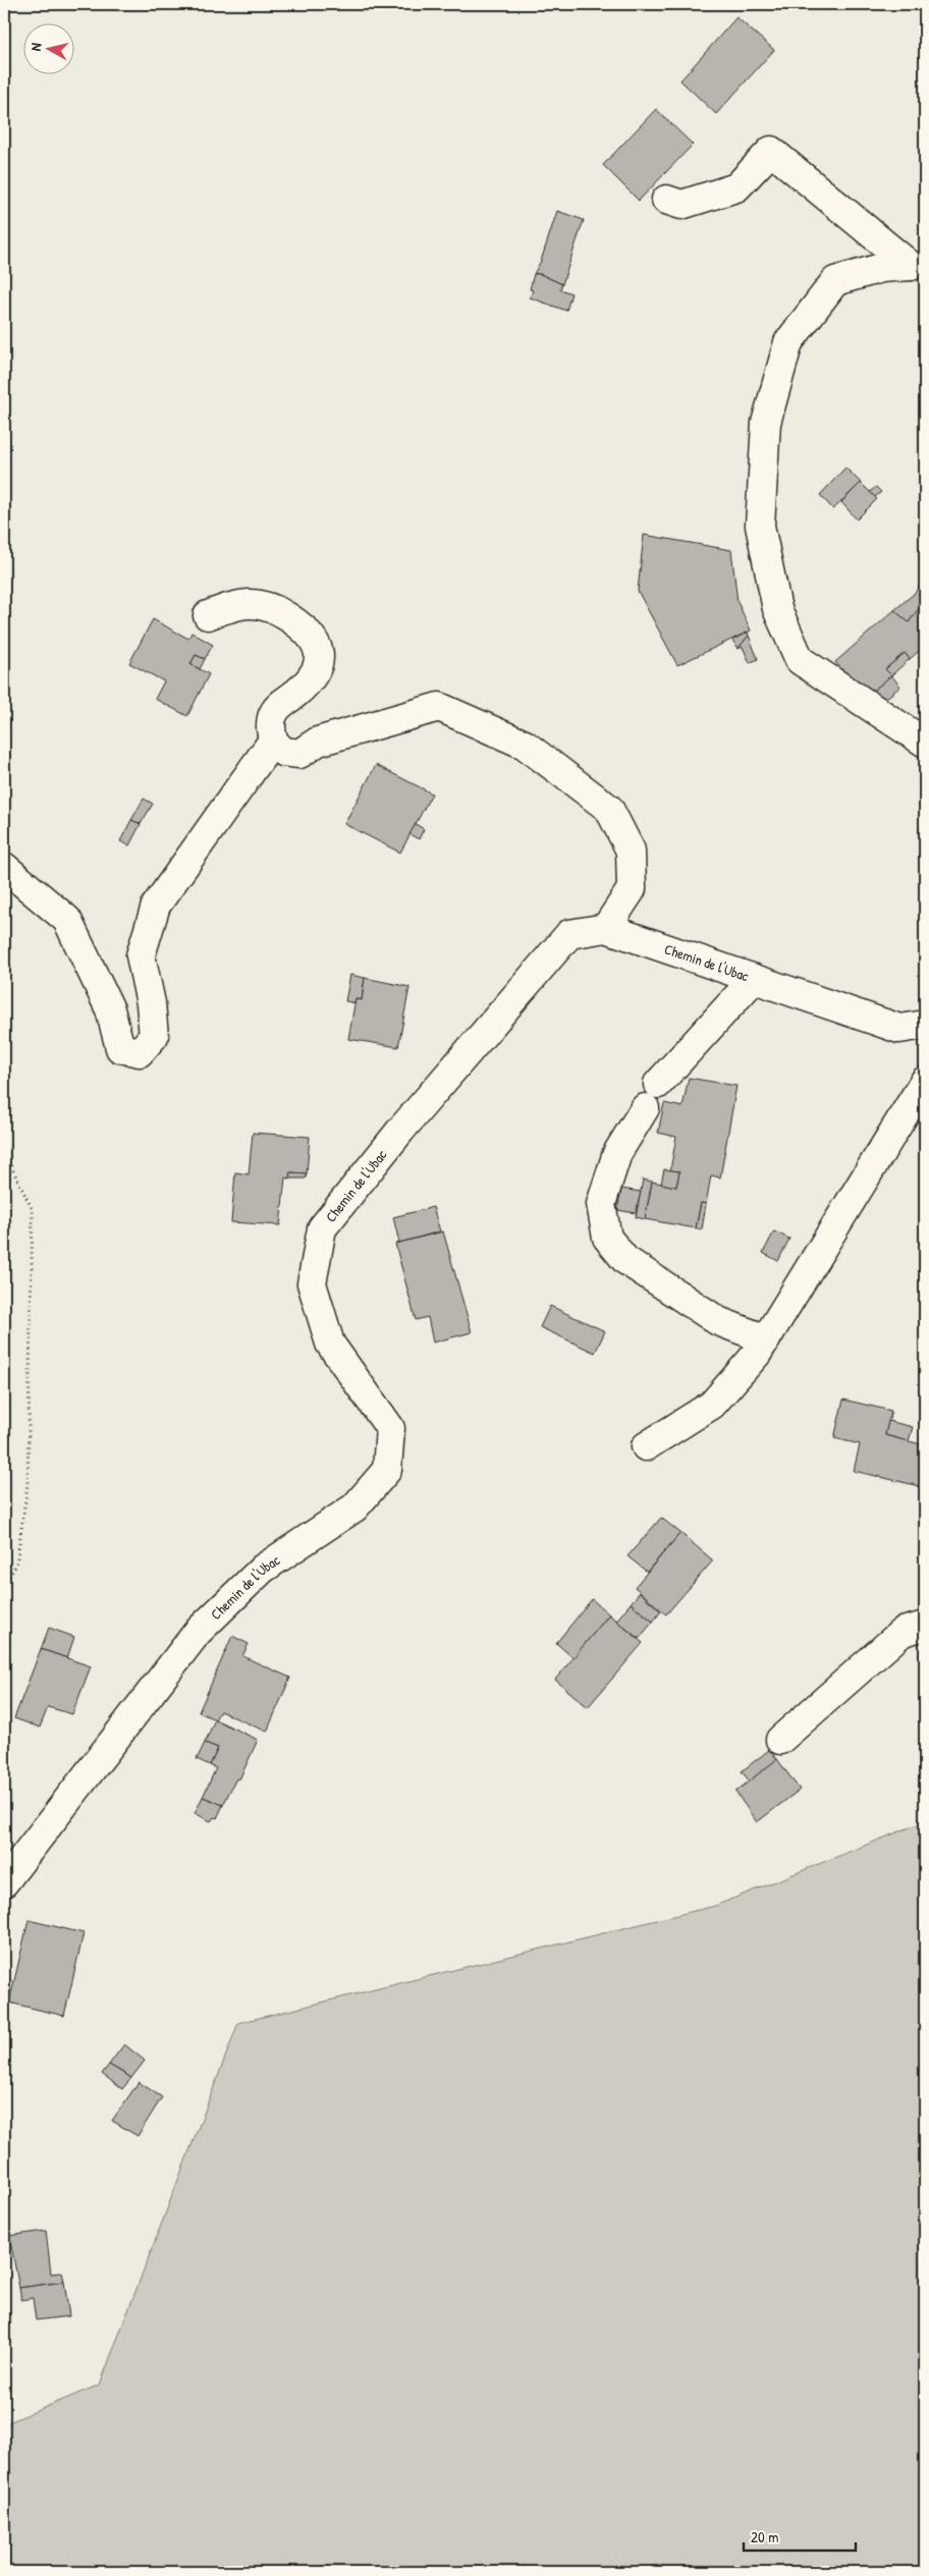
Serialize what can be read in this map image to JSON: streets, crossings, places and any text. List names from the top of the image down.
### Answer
{
  "streets": {
    "street": ["Chemin de l'Ubac"]
  },
  "scale_bar": "20 m",
  "north": "left"
}
